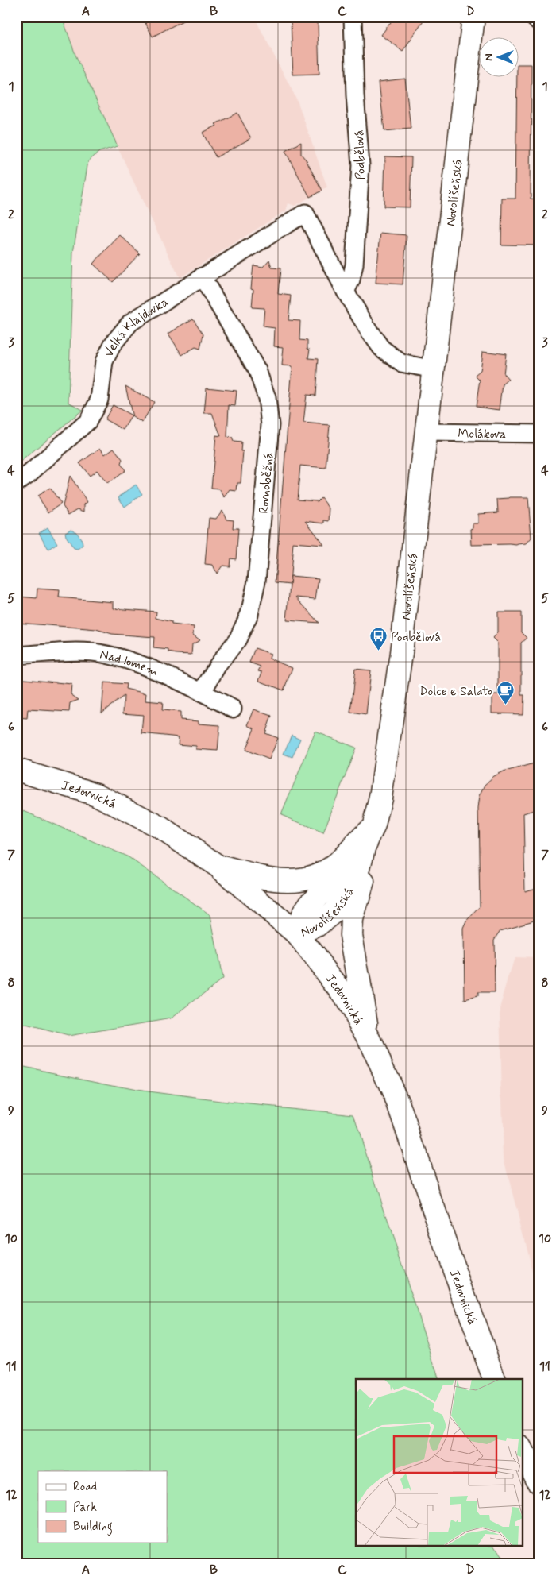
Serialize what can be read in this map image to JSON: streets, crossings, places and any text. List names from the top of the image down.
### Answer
{
  "streets": {
    "street": [
      "Podbělová",
      "Novolíšeňská",
      "Velká Klajdovka",
      "Molákova",
      "Rovnoběžná",
      "Nad lomem",
      "Jedovnická"
    ]
  },
  "crossings": [
    ["Podbělová", "Velká Klajdovka"],
    ["Novolíšeňská", "Molákova"],
    ["Novolíšeňská", "Jedovnická"],
    ["Velká Klajdovka", "Rovnoběžná"],
    ["Rovnoběžná", "Nad lomem"]
  ],
  "places": {
    "bus stop": ["Podbělová"],
    "cafe": ["Dolce e Salato"]
  },
  "legend": ["Road", "Park", "Building"],
  "north": "left",
  "grid": {
    "columns": [
      "A",
      "B",
      "C",
      "D"
    ],
    "rows": [
      "1",
      "2",
      "3",
      "4",
      "5",
      "6",
      "7",
      "8",
      "9",
      "10",
      "11",
      "12"
    ]
  }
}
